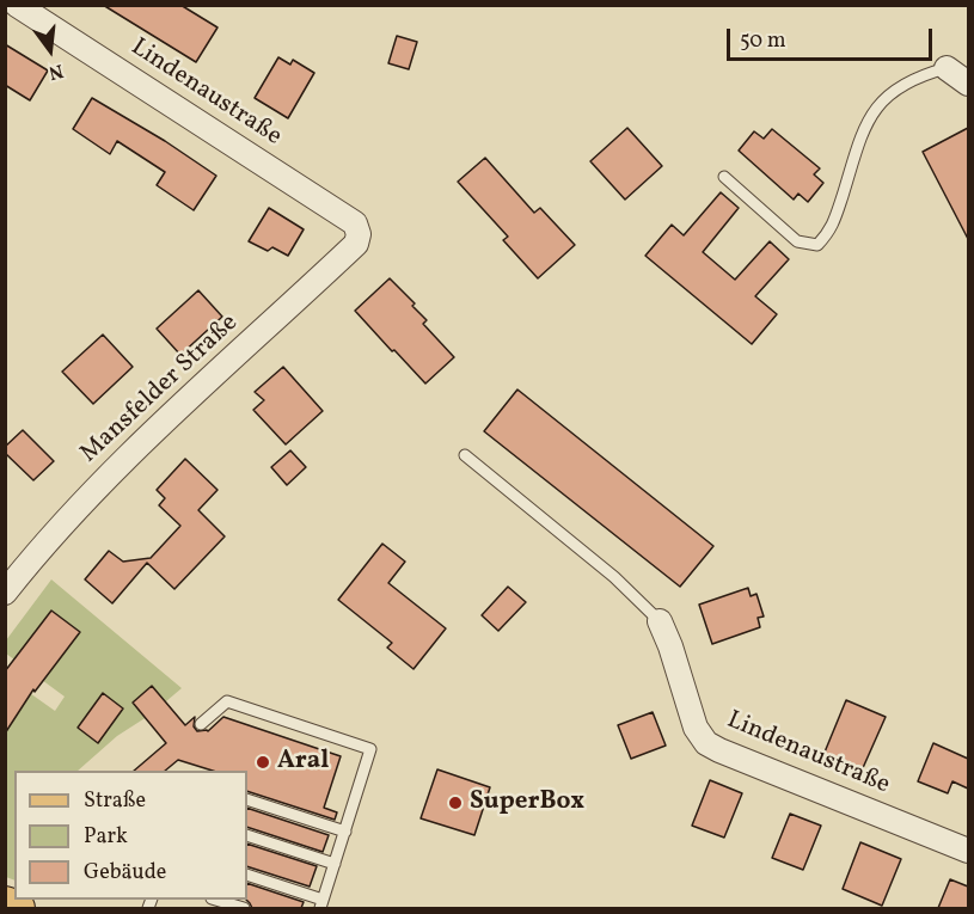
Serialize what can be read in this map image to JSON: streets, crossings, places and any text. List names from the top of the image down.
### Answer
{
  "streets": {
    "street": ["Lindenaustraße", "Mansfelder Straße"]
  },
  "crossings": [
    ["Lindenaustraße", "Mansfelder Straße"]
  ],
  "places": ["Aral", "SuperBox"],
  "legend": ["Straße", "Park", "Gebäude"],
  "scale_bar": "50 m",
  "north": "bottom"
}
